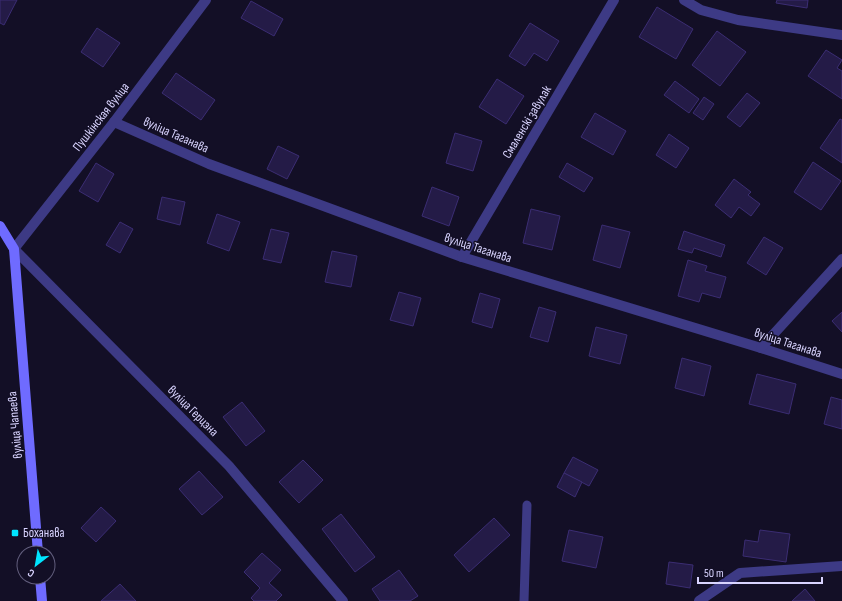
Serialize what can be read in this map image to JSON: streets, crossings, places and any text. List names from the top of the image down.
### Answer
{
  "streets": {
    "main road": ["вуліца Чапаева"],
    "street": [
      "Пушкінская вуліца",
      "Смаленскі завулак",
      "вуліца Таганава",
      "вуліца Герцэна"
    ]
  },
  "crossings": [
    ["Пушкінская вуліца", "вуліца Таганава"],
    ["Пушкінская вуліца", "вуліца Герцэна"],
    ["Пушкінская вуліца", "вуліца Чапаева"],
    ["Смаленскі завулак", "вуліца Таганава"],
    ["вуліца Герцэна", "вуліца Чапаева"]
  ],
  "places": {
    "transit": ["Боханава"]
  },
  "scale_bar": "50 m",
  "north": "bottom left"
}
